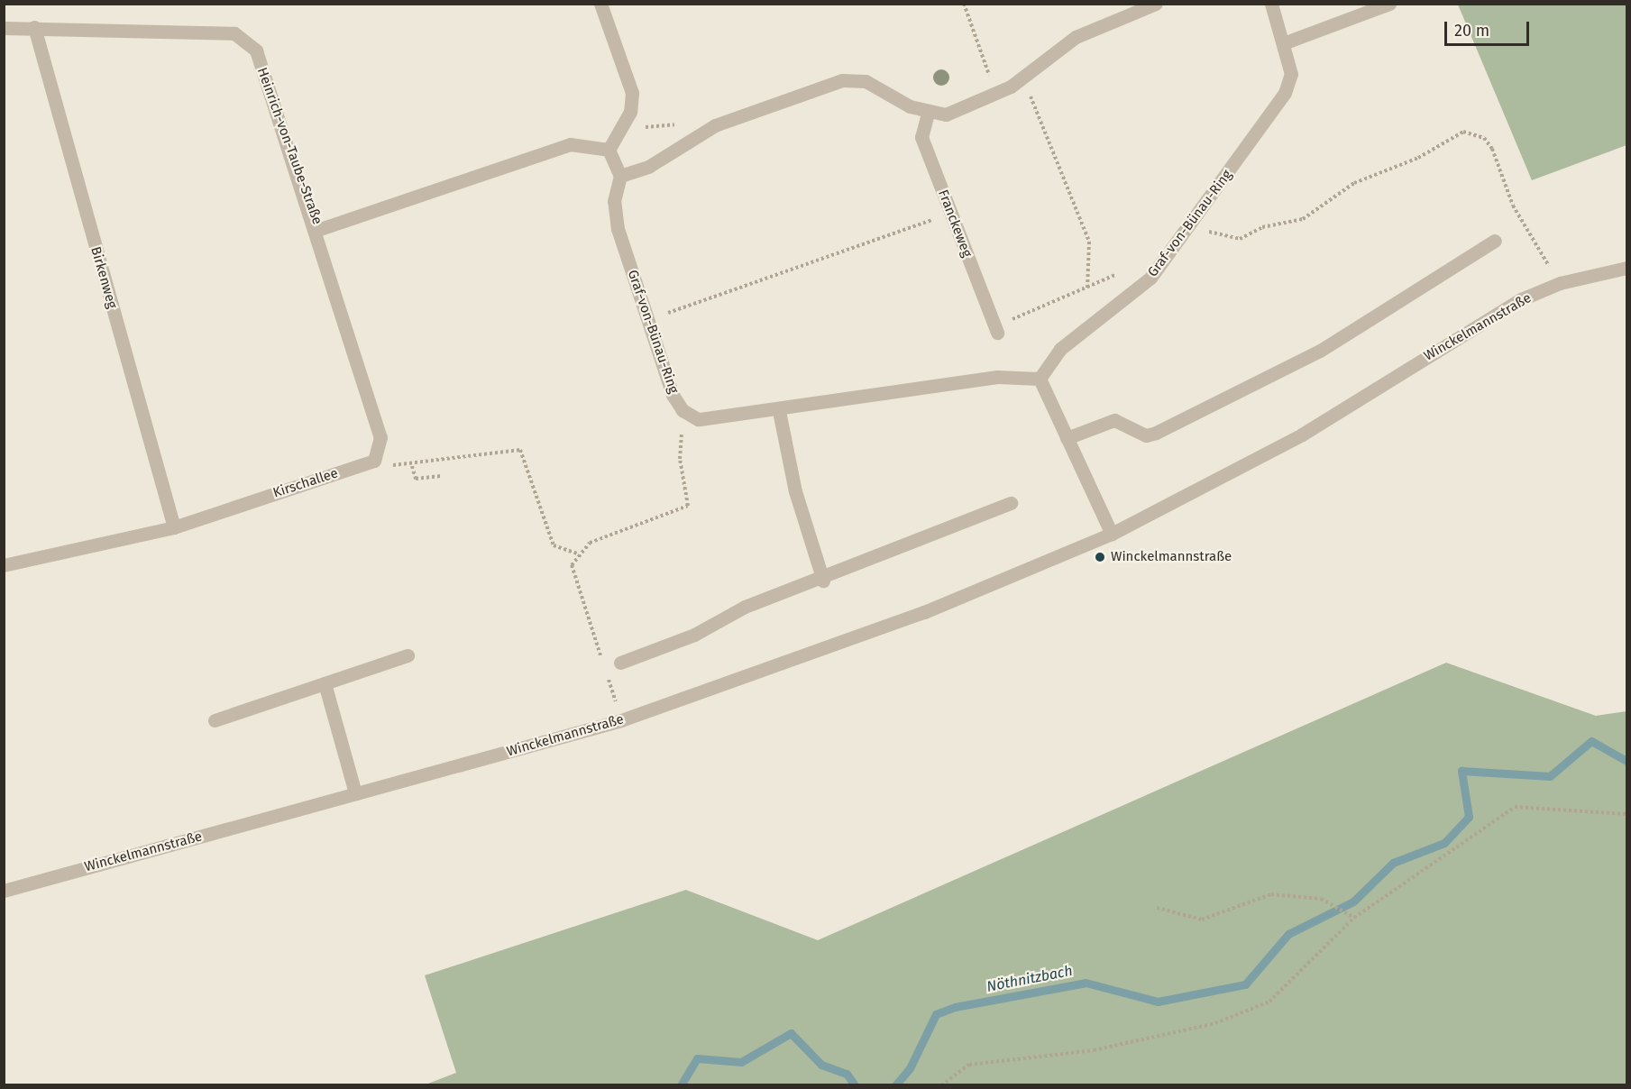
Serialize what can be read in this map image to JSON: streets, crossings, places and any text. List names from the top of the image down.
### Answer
{
  "streets": {
    "street": [
      "Heinrich-von-Taube-Straße",
      "Franckeweg",
      "Graf-von-Bünau-Ring",
      "Birkenweg",
      "Winckelmannstraße",
      "Kirschallee"
    ]
  },
  "crossings": [
    ["Heinrich-von-Taube-Straße", "Birkenweg"],
    ["Birkenweg", "Kirschallee"]
  ],
  "water": ["Nöthnitzbach"],
  "places": ["Winckelmannstraße"],
  "scale_bar": "20 m"
}
